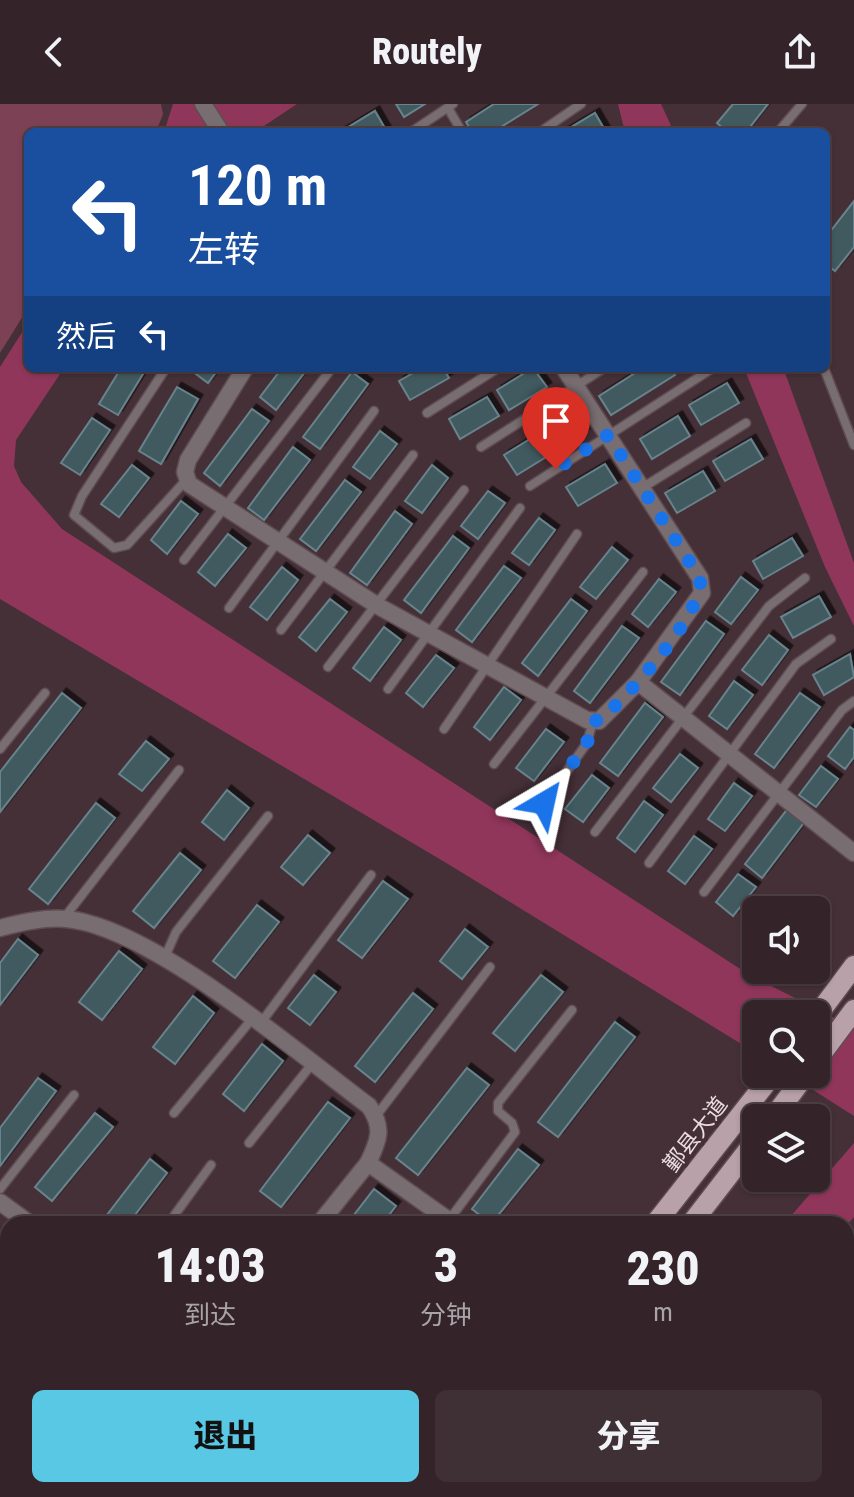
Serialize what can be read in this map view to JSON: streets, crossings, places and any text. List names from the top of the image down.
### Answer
{
  "streets": {
    "main road": ["鄞县大道"]
  },
  "page": {
    "header": "Routely",
    "turn": ["120 m", "左转"],
    "then": "然后",
    "eta": [
      "14:03",
      "到达",
      "3",
      "分钟",
      "230",
      "m"
    ],
    "buttons": ["退出", "分享"]
  }
}
